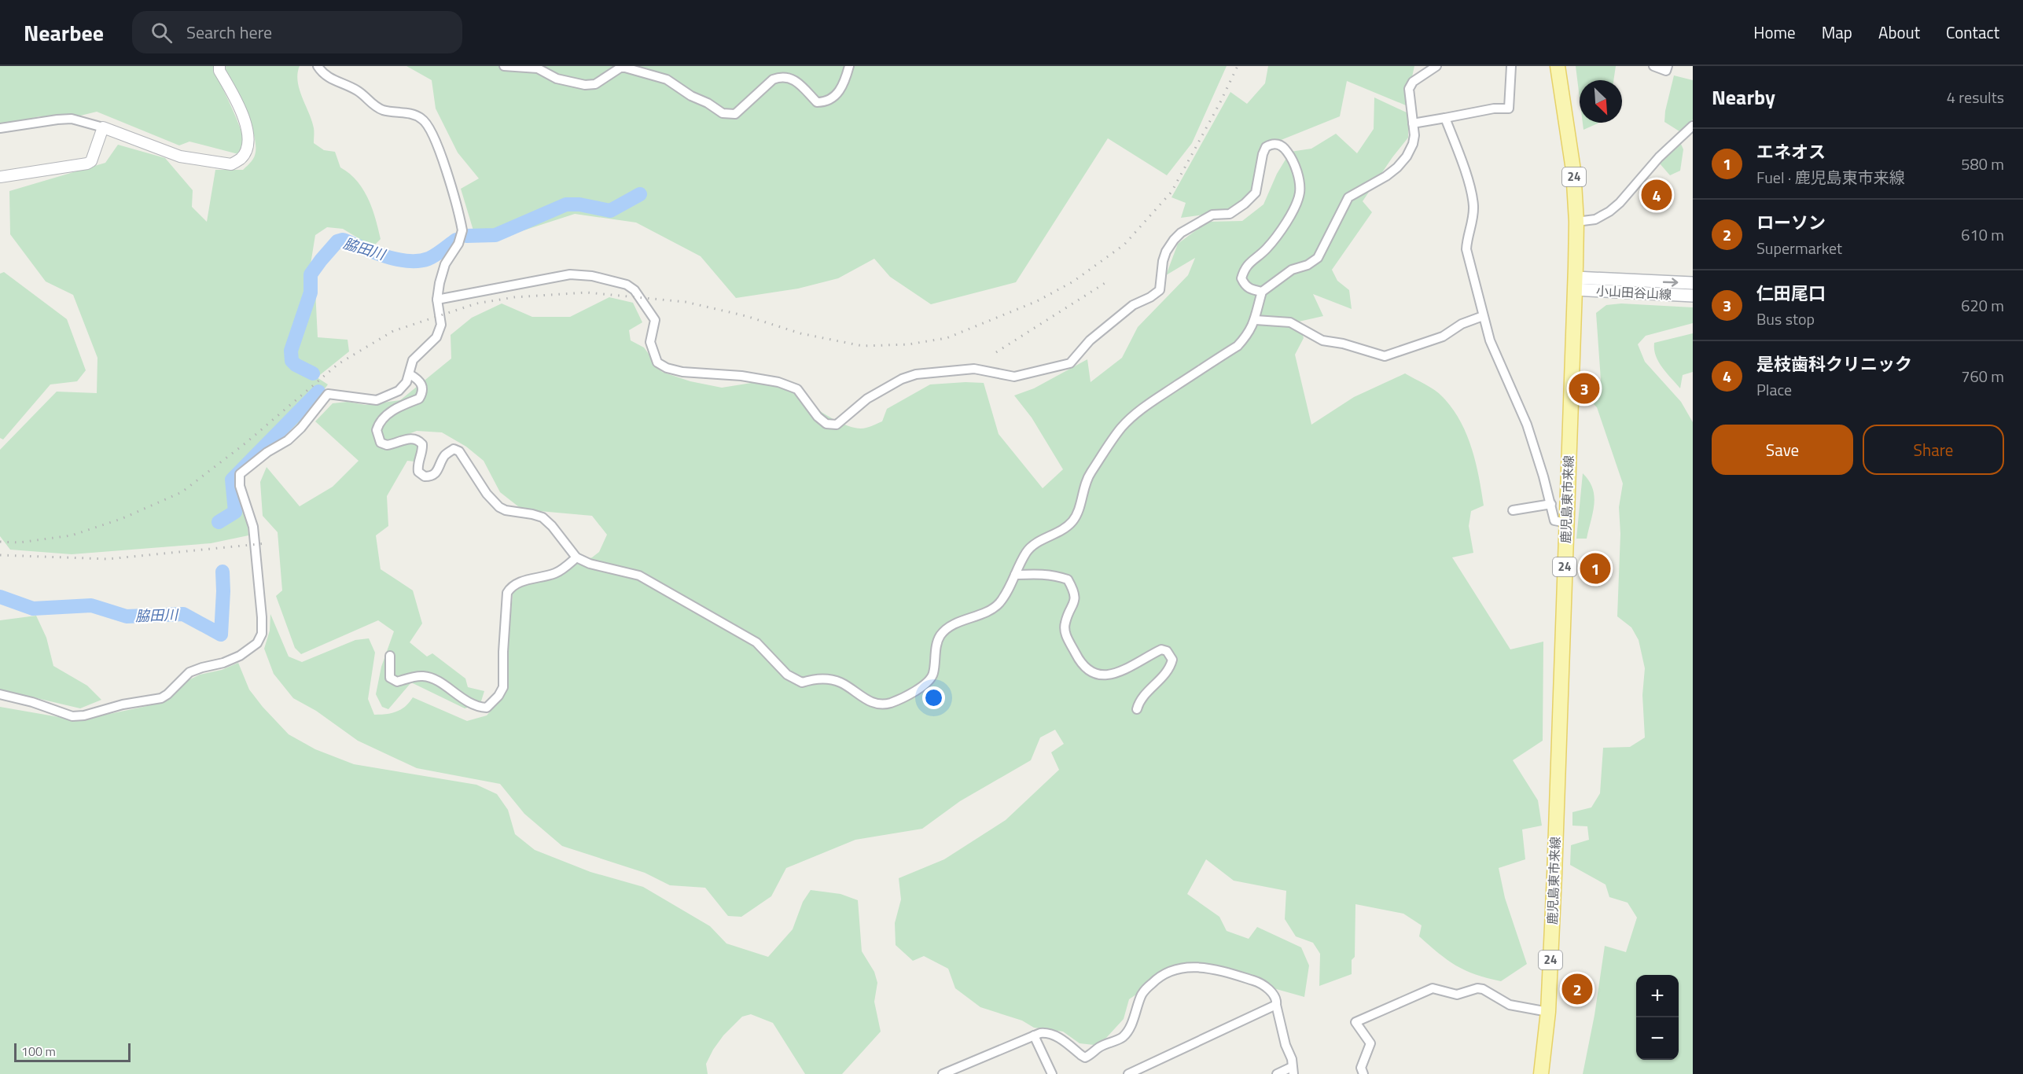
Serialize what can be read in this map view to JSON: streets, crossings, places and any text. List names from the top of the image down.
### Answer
{
  "streets": {
    "main road": ["24", "小山田谷山線", "鹿児島東市来線"]
  },
  "crossings": [
    ["小山田谷山線", "鹿児島東市来線"]
  ],
  "water": ["脇田川"],
  "scale_bar": "100 m",
  "north": "bottom right",
  "page": {
    "header": "Nearbee",
    "search": "Search here",
    "nav": [
      "Home",
      "Map",
      "About",
      "Contact"
    ],
    "heading": ["Nearby", "4 results"],
    "list": [
      {
        "mark": "1",
        "name": "エネオス",
        "note": "Fuel · 鹿児島東市来線",
        "value": "580 m"
      },
      {
        "mark": "2",
        "name": "ローソン",
        "note": "Supermarket",
        "value": "610 m"
      },
      {
        "mark": "3",
        "name": "仁田尾口",
        "note": "Bus stop",
        "value": "620 m"
      },
      {
        "mark": "4",
        "name": "是枝歯科クリニック",
        "note": "Place",
        "value": "760 m"
      }
    ],
    "pins": [
      "4",
      "3",
      "1",
      "2"
    ],
    "buttons": ["Save", "Share"],
    "map_buttons": ["+", "−"],
    "scale": "100 m"
  }
}
